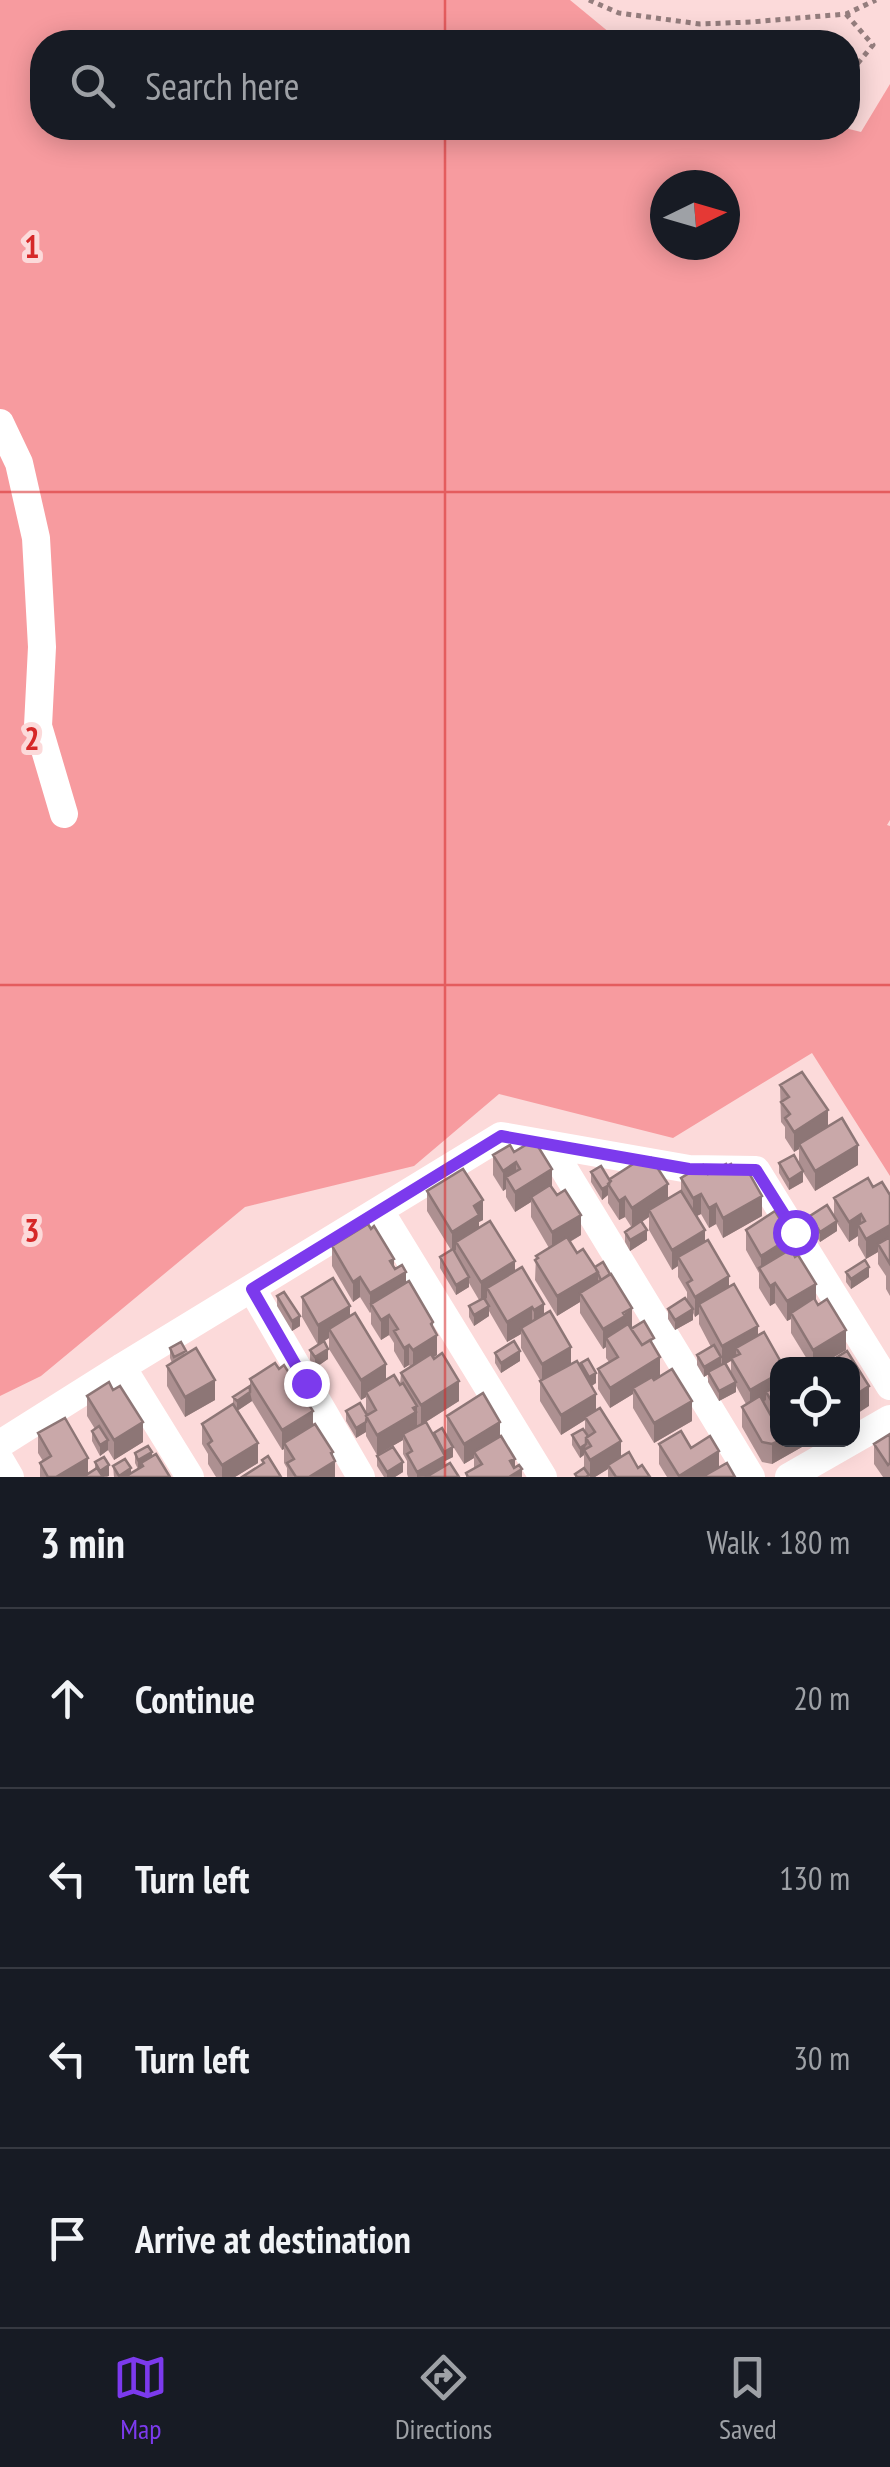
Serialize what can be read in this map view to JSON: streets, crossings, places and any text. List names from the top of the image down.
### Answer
{
  "north": "right",
  "page": {
    "search": "Search here",
    "heading": ["3 min", "Walk · 180 m"],
    "list": [
      ["Continue", "20 m"],
      ["Turn left", "130 m"],
      ["Turn left", "30 m"],
      "Arrive at destination"
    ],
    "nav": ["Map", "Directions", "Saved"]
  },
  "grid": {
    "rows": ["1", "2", "3"]
  }
}
